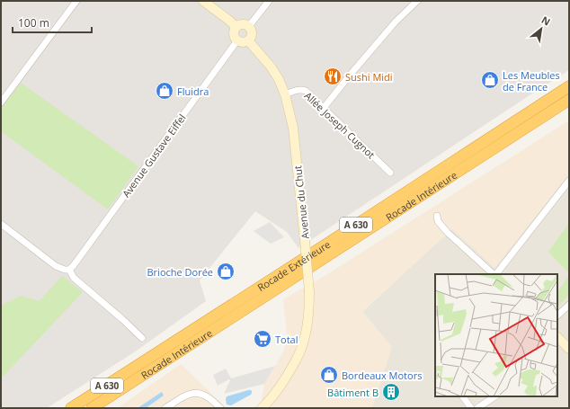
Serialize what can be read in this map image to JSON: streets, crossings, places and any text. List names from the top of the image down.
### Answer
{
  "streets": {
    "highway": ["Rocade Intérieure", "A 630", "Rocade Extérieure"],
    "street": ["Allée Joseph Cugnot", "Avenue Gustave Eiffel", "Avenue du Chut"]
  },
  "crossings": [
    ["Allée Joseph Cugnot", "Avenue du Chut"],
    ["Avenue Gustave Eiffel", "Avenue du Chut"]
  ],
  "places": {
    "restaurant": ["Sushi Midi"],
    "shop": [
      "Les Meubles de France",
      "Fluidra",
      "Brioche Dorée",
      "Bordeaux Motors"
    ],
    "supermarket": ["Total"],
    "building": ["Bâtiment B"]
  },
  "scale_bar": "100 m",
  "north": "top right"
}
